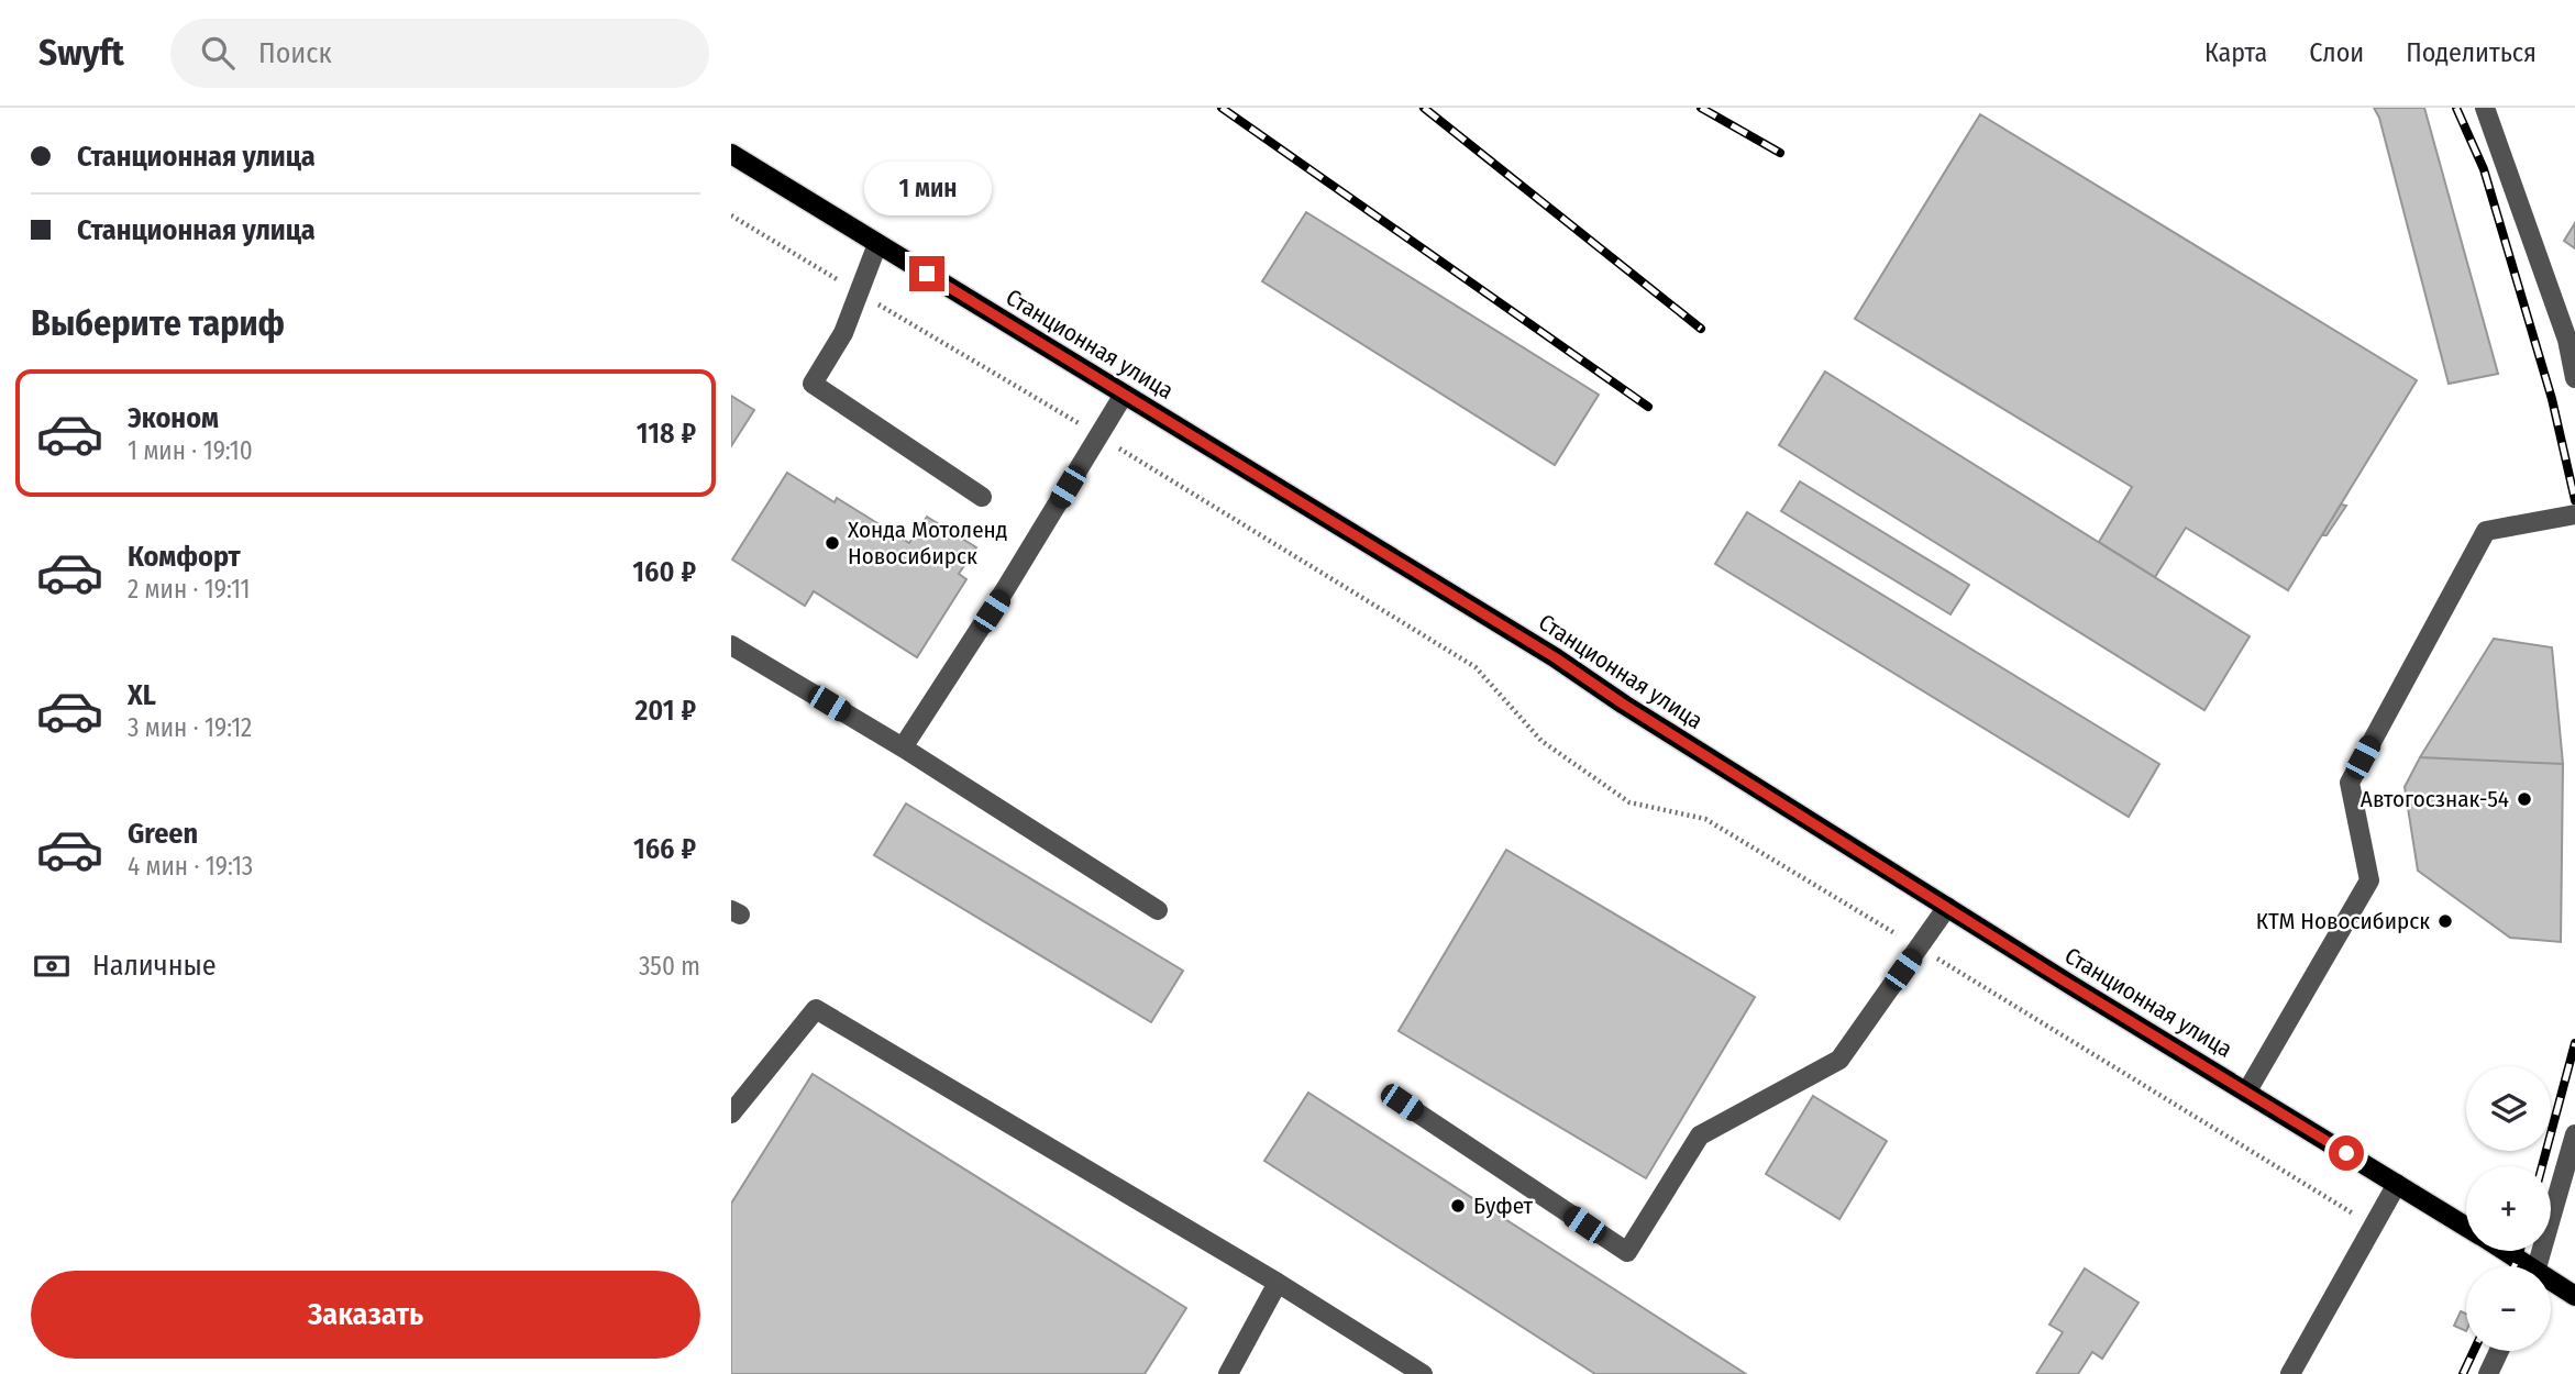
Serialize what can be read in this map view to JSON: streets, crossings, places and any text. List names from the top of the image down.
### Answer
{
  "streets": {
    "main road": ["Станционная улица"]
  },
  "places": [
    "Хонда Мотоленд Новосибирск",
    "Автогосзнак-54",
    "КТМ Новосибирск",
    "Буфет"
  ],
  "page": {
    "header": "Swyft",
    "search": "Поиск",
    "nav": ["Карта", "Слои", "Поделиться"],
    "banner": ["Станционная улица", "Станционная улица"],
    "bubble": "1 мин",
    "heading": "Выберите тариф",
    "list": [
      {
        "name": "Эконом",
        "note": "1 мин · 19:10",
        "value": "118 ₽"
      },
      {
        "name": "Комфорт",
        "note": "2 мин · 19:11",
        "value": "160 ₽"
      },
      {
        "name": "XL",
        "note": "3 мин · 19:12",
        "value": "201 ₽"
      },
      {
        "name": "Green",
        "note": "4 мин · 19:13",
        "value": "166 ₽"
      }
    ],
    "pay": ["Наличные", "350 m"],
    "map_buttons": ["+", "−"],
    "buttons": "Заказать"
  }
}
